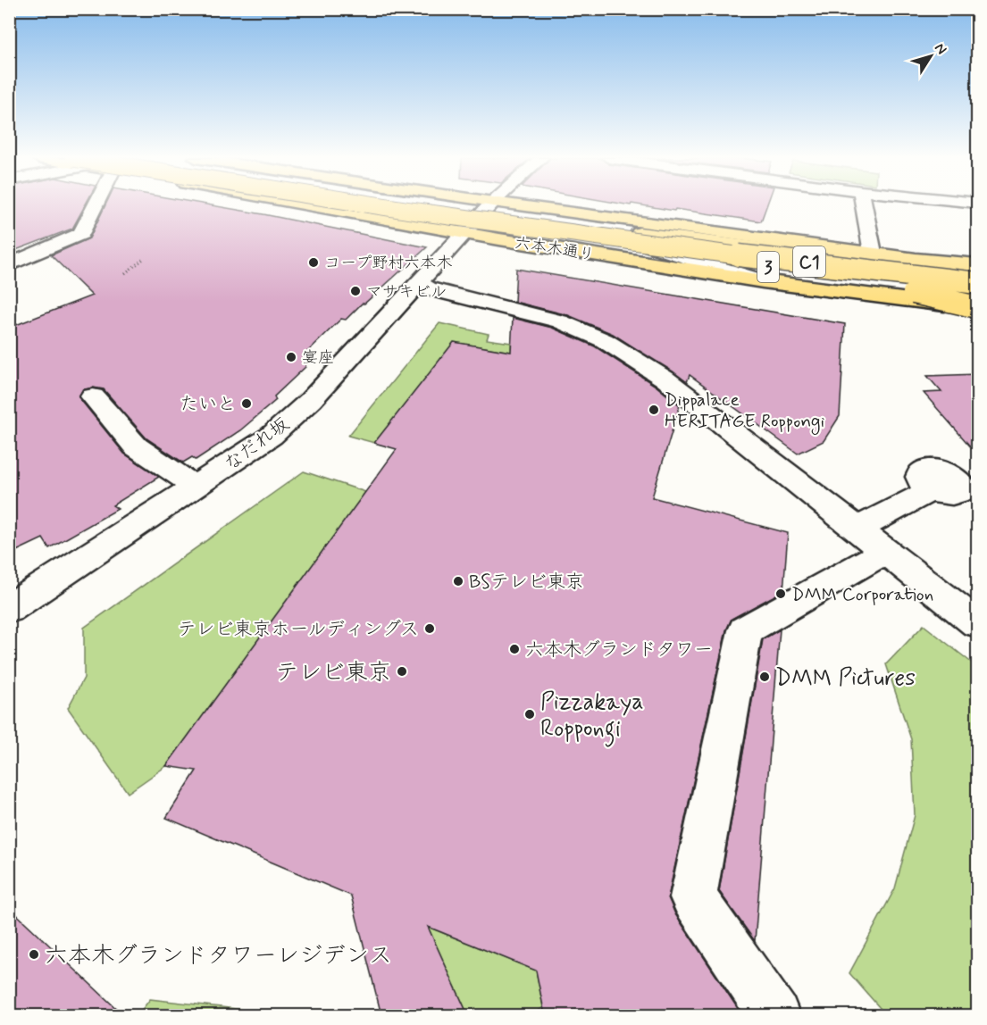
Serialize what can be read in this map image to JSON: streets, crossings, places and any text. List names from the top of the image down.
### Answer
{
  "streets": {
    "main road": ["六本木通り", "C1", "3"],
    "street": ["なだれ坂"]
  },
  "crossings": [
    ["六本木通り", "3"],
    ["六本木通り", "なだれ坂"],
    ["C1", "3"]
  ],
  "places": [
    "コープ野村六本木",
    "マサキビル",
    "宴座",
    "たいと",
    "Dippalace HERITAGE Roppongi",
    "BSテレビ東京",
    "DMM Corporation",
    "テレビ東京ホールディングス",
    "六本木グランドタワー",
    "テレビ東京",
    "DMM Pictures",
    "Pizzakaya Roppongi",
    "六本木グランドタワーレジデンス"
  ],
  "north": "top right"
}
